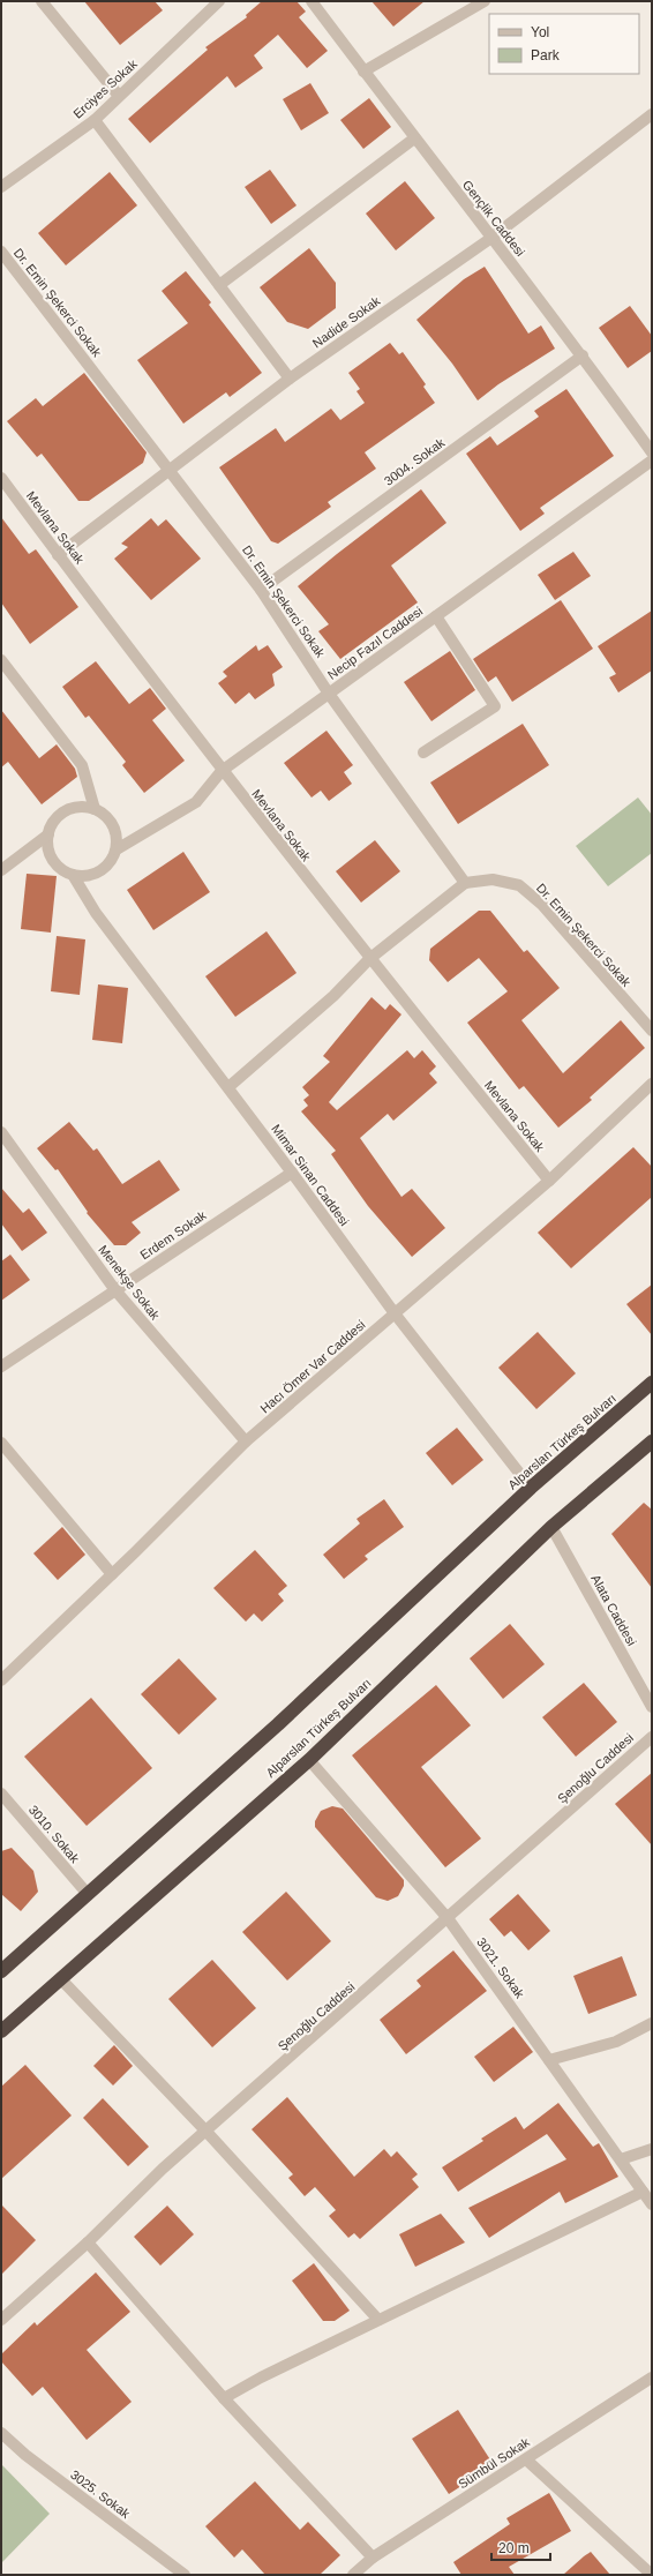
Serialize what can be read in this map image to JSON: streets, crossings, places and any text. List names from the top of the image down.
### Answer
{
  "streets": {
    "highway": ["Alparslan Türkeş Bulvarı"],
    "street": [
      "Erciyes Sokak",
      "Gençlik Caddesi",
      "Dr. Emin Şekerci Sokak",
      "Nadide Sokak",
      "3004. Sokak",
      "Mevlana Sokak",
      "Necip Fazıl Caddesi",
      "Mimar Sinan Caddesi",
      "Erdem Sokak",
      "Menekşe Sokak",
      "Hacı Ömer Var Caddesi",
      "Alata Caddesi",
      "Şenoğlu Caddesi",
      "3010. Sokak",
      "3021. Sokak",
      "Sümbül Sokak",
      "3025. Sokak"
    ]
  },
  "crossings": [
    ["Gençlik Caddesi", "Nadide Sokak"],
    ["Gençlik Caddesi", "3004. Sokak"],
    ["Dr. Emin Şekerci Sokak", "Nadide Sokak"],
    ["Dr. Emin Şekerci Sokak", "3004. Sokak"],
    ["Dr. Emin Şekerci Sokak", "Necip Fazıl Caddesi"],
    ["Nadide Sokak", "Mevlana Sokak"],
    ["Mevlana Sokak", "Necip Fazıl Caddesi"],
    ["Mevlana Sokak", "Hacı Ömer Var Caddesi"],
    ["Necip Fazıl Caddesi", "Mimar Sinan Caddesi"],
    ["Mimar Sinan Caddesi", "Erdem Sokak"],
    ["Mimar Sinan Caddesi", "Hacı Ömer Var Caddesi"],
    ["Mimar Sinan Caddesi", "Alparslan Türkeş Bulvarı"],
    ["Erdem Sokak", "Menekşe Sokak"],
    ["Menekşe Sokak", "Hacı Ömer Var Caddesi"],
    ["Alparslan Türkeş Bulvarı", "Alata Caddesi"],
    ["Alparslan Türkeş Bulvarı", "3010. Sokak"],
    ["Alparslan Türkeş Bulvarı", "3021. Sokak"],
    ["Şenoğlu Caddesi", "3021. Sokak"]
  ],
  "legend": ["Yol", "Park"],
  "scale_bar": "20 m"
}
